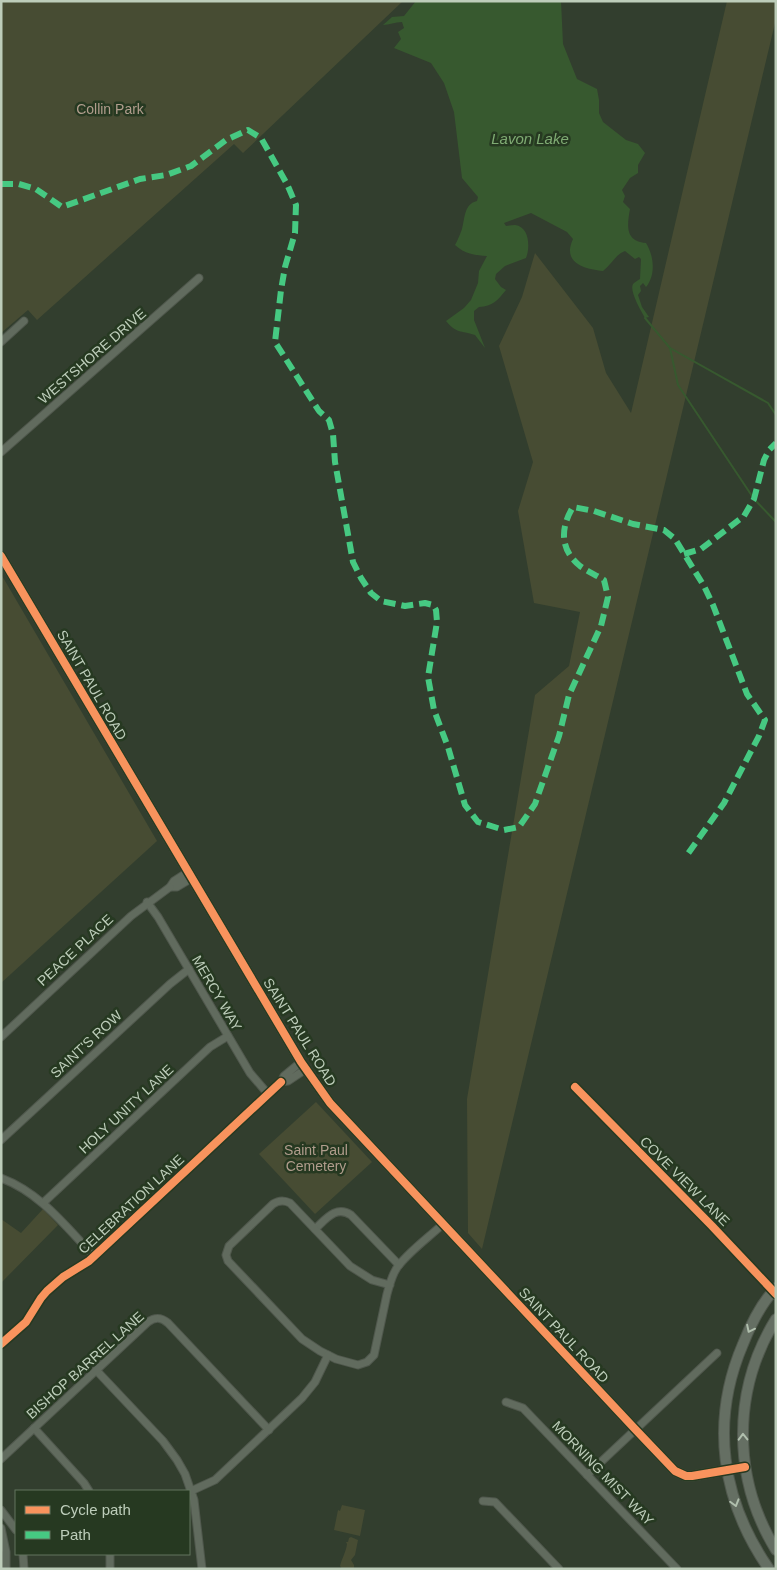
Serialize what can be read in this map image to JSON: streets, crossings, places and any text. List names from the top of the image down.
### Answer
{
  "streets": {
    "street": [
      "WESTSHORE DRIVE",
      "SAINT PAUL ROAD",
      "PEACE PLACE",
      "MERCY WAY",
      "SAINT'S ROW",
      "HOLY UNITY LANE",
      "COVE VIEW LANE",
      "CELEBRATION LANE",
      "BISHOP BARREL LANE",
      "MORNING MIST WAY"
    ]
  },
  "crossings": [
    ["SAINT PAUL ROAD", "PEACE PLACE"],
    ["SAINT PAUL ROAD", "CELEBRATION LANE"],
    ["PEACE PLACE", "MERCY WAY"],
    ["MERCY WAY", "SAINT'S ROW"],
    ["MERCY WAY", "HOLY UNITY LANE"],
    ["MERCY WAY", "CELEBRATION LANE"]
  ],
  "water": ["Lavon Lake"],
  "parks": ["Collin Park", "Saint Paul Cemetery"],
  "legend": ["Cycle path", "Path"]
}
